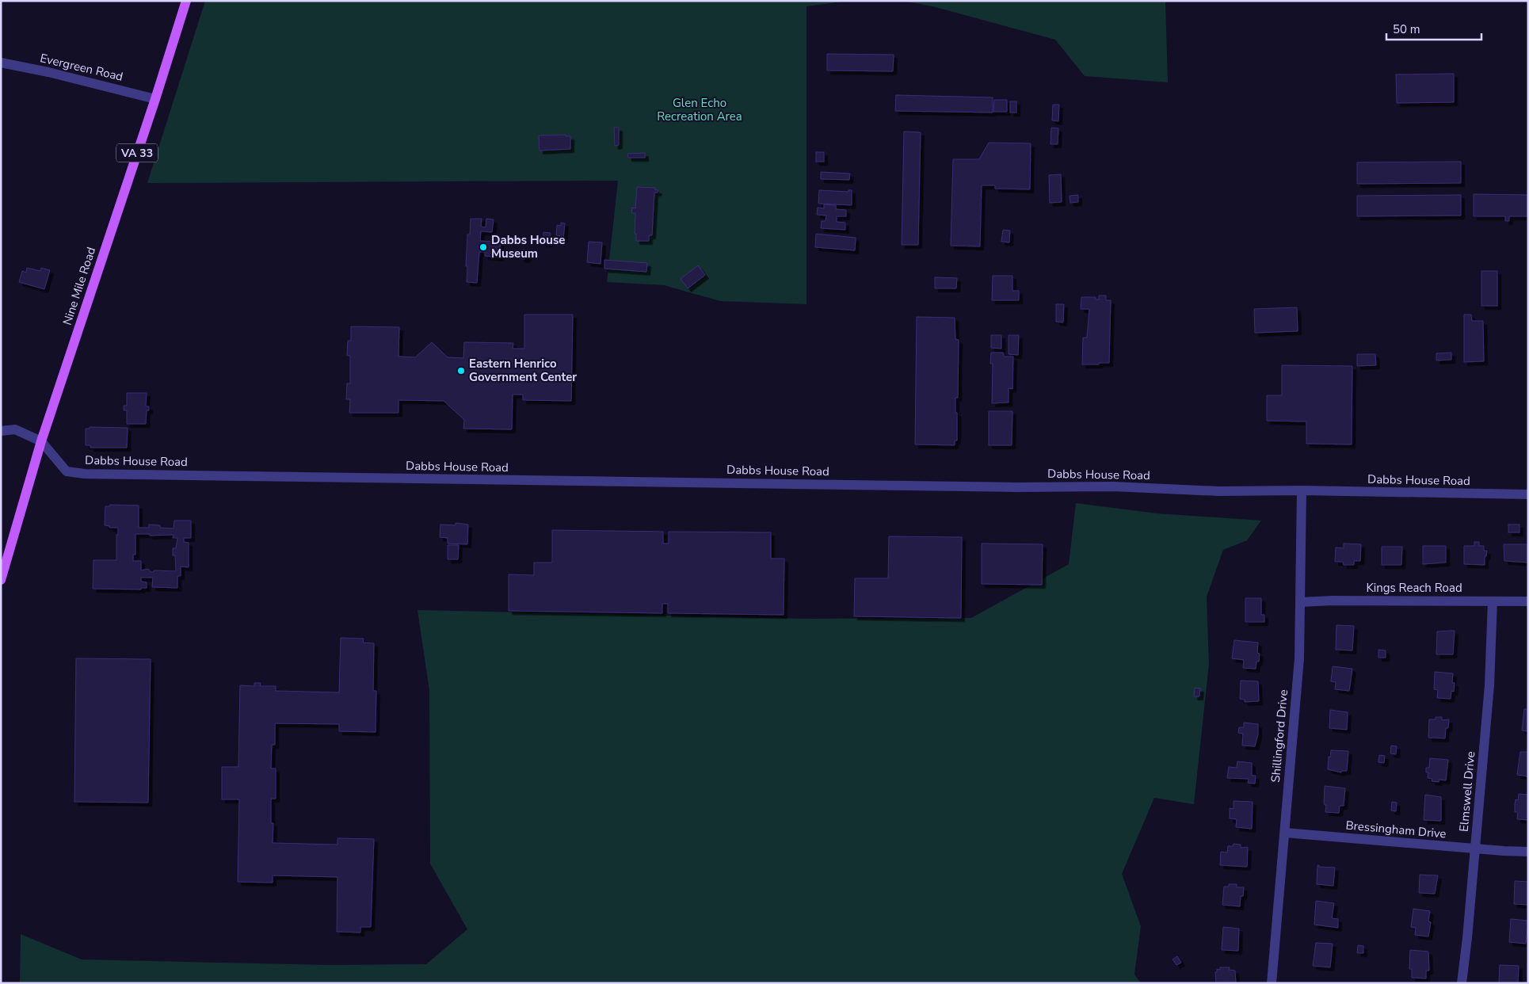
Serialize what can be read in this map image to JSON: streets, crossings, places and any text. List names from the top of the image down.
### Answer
{
  "streets": {
    "main road": ["VA 33", "Nine Mile Road"],
    "street": [
      "Evergreen Road",
      "Dabbs House Road",
      "Kings Reach Road",
      "Shillingford Drive",
      "Elmswell Drive",
      "Bressingham Drive"
    ]
  },
  "crossings": [
    ["Evergreen Road", "Nine Mile Road"],
    ["Nine Mile Road", "Dabbs House Road"],
    ["Dabbs House Road", "Shillingford Drive"],
    ["Kings Reach Road", "Shillingford Drive"],
    ["Kings Reach Road", "Elmswell Drive"],
    ["Shillingford Drive", "Bressingham Drive"],
    ["Elmswell Drive", "Bressingham Drive"]
  ],
  "parks": ["Glen Echo Recreation Area"],
  "places": ["Dabbs House Museum", "Eastern Henrico Government Center"],
  "scale_bar": "50 m"
}
